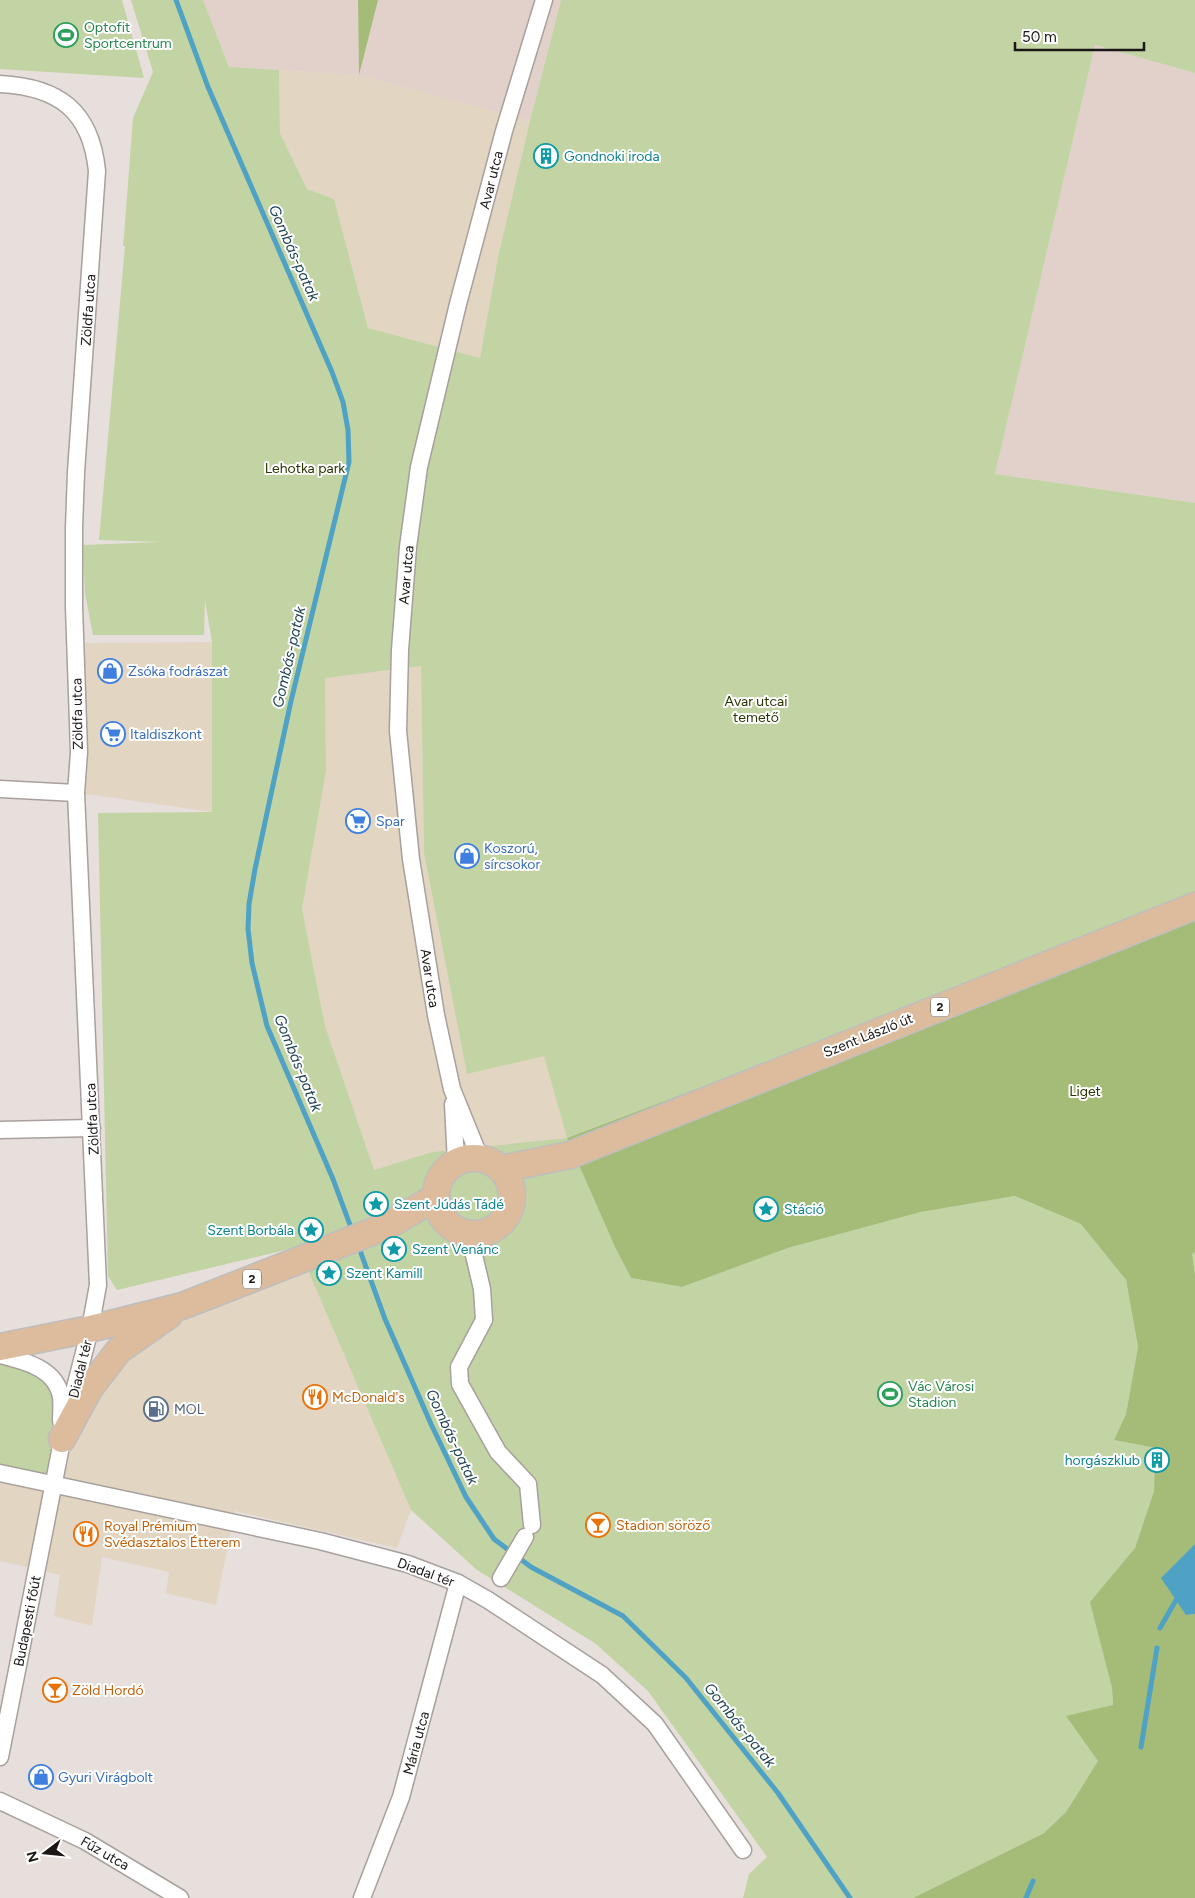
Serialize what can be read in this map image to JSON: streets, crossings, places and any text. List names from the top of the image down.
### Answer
{
  "streets": {
    "main road": ["2", "Szent László út"],
    "street": [
      "Avar utca",
      "Zöldfa utca",
      "Diadal tér",
      "Budapesti főút",
      "Mária utca",
      "Fűz utca"
    ]
  },
  "crossings": [
    ["Avar utca", "2"],
    ["Zöldfa utca", "2"],
    ["Zöldfa utca", "Diadal tér"],
    ["2", "Szent László út"],
    ["2", "Diadal tér"],
    ["Diadal tér", "Budapesti főút"],
    ["Diadal tér", "Mária utca"]
  ],
  "water": ["Gombás-patak"],
  "parks": ["Lehotka park", "Avar utcai temető", "Liget"],
  "places": {
    "sports": ["Optofit Sportcentrum", "Vác Városi Stadion"],
    "building": ["Gondnoki iroda", "horgászklub"],
    "shop": ["Zsóka fodrászat", "Koszorú, sírcsokor", "Gyuri Virágbolt"],
    "supermarket": ["Italdiszkont", "Spar"],
    "place": [
      "Szent Júdás Tádé",
      "Stáció",
      "Szent Borbála",
      "Szent Venánc",
      "Szent Kamill"
    ],
    "restaurant": ["McDonald's", "Royal Prémium Svédasztalos Étterem"],
    "fuel station": ["MOL"],
    "bar": ["Stadion söröző", "Zöld Hordó"]
  },
  "scale_bar": "50 m",
  "north": "left"
}
